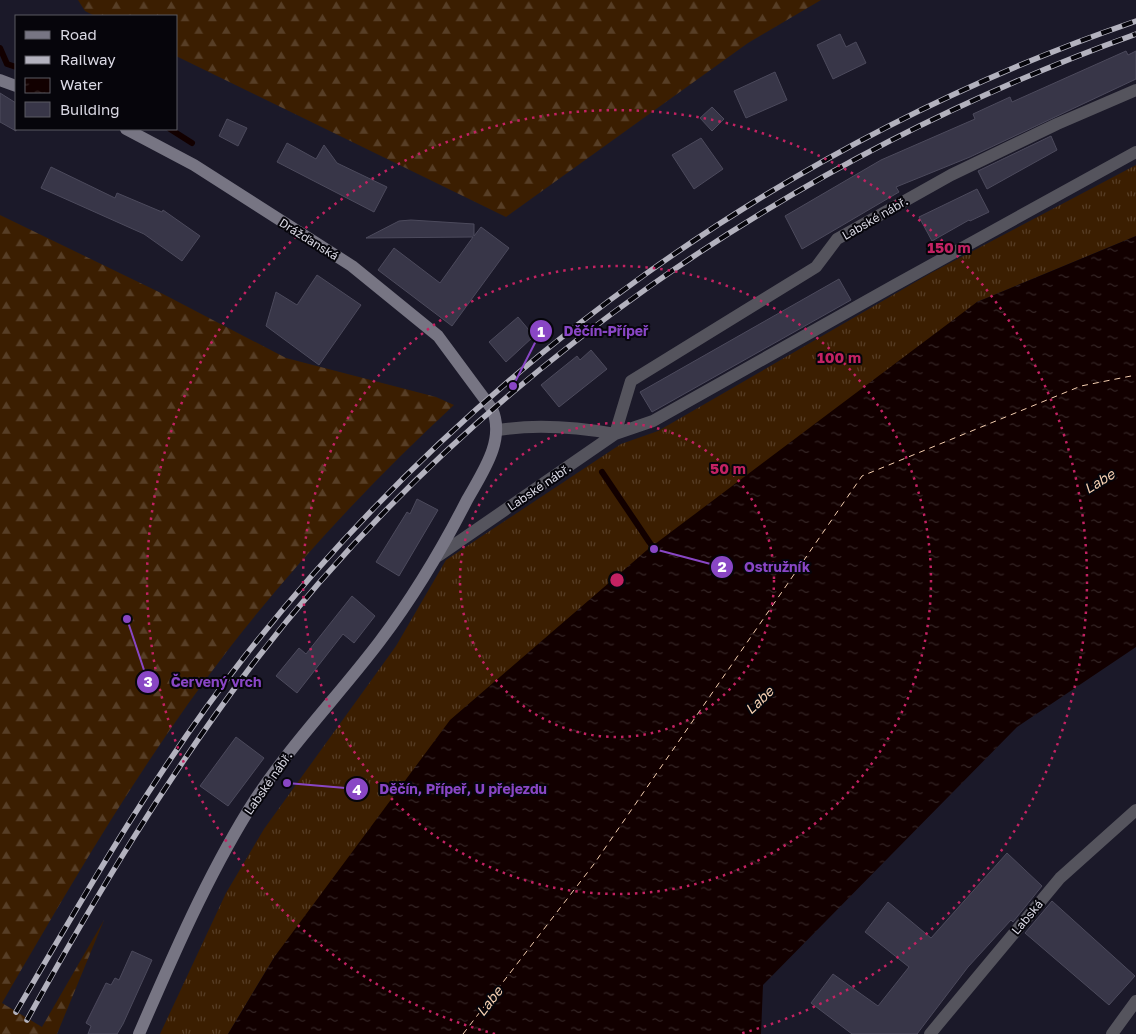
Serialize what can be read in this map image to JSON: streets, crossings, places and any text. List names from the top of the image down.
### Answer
{
  "streets": {
    "street": ["Labské nábř.", "Drážďanská", "Labská"]
  },
  "crossings": [
    ["Labské nábř.", "Drážďanská"]
  ],
  "water": ["Labe"],
  "places": [
    "Děčín-Přípeř",
    "Ostružník",
    "Červený vrch",
    "Děčín, Přípeř, U přejezdu"
  ],
  "legend": [
    "Road",
    "Railway",
    "Water",
    "Building"
  ],
  "rings": ["150 m", "100 m", "50 m"]
}
